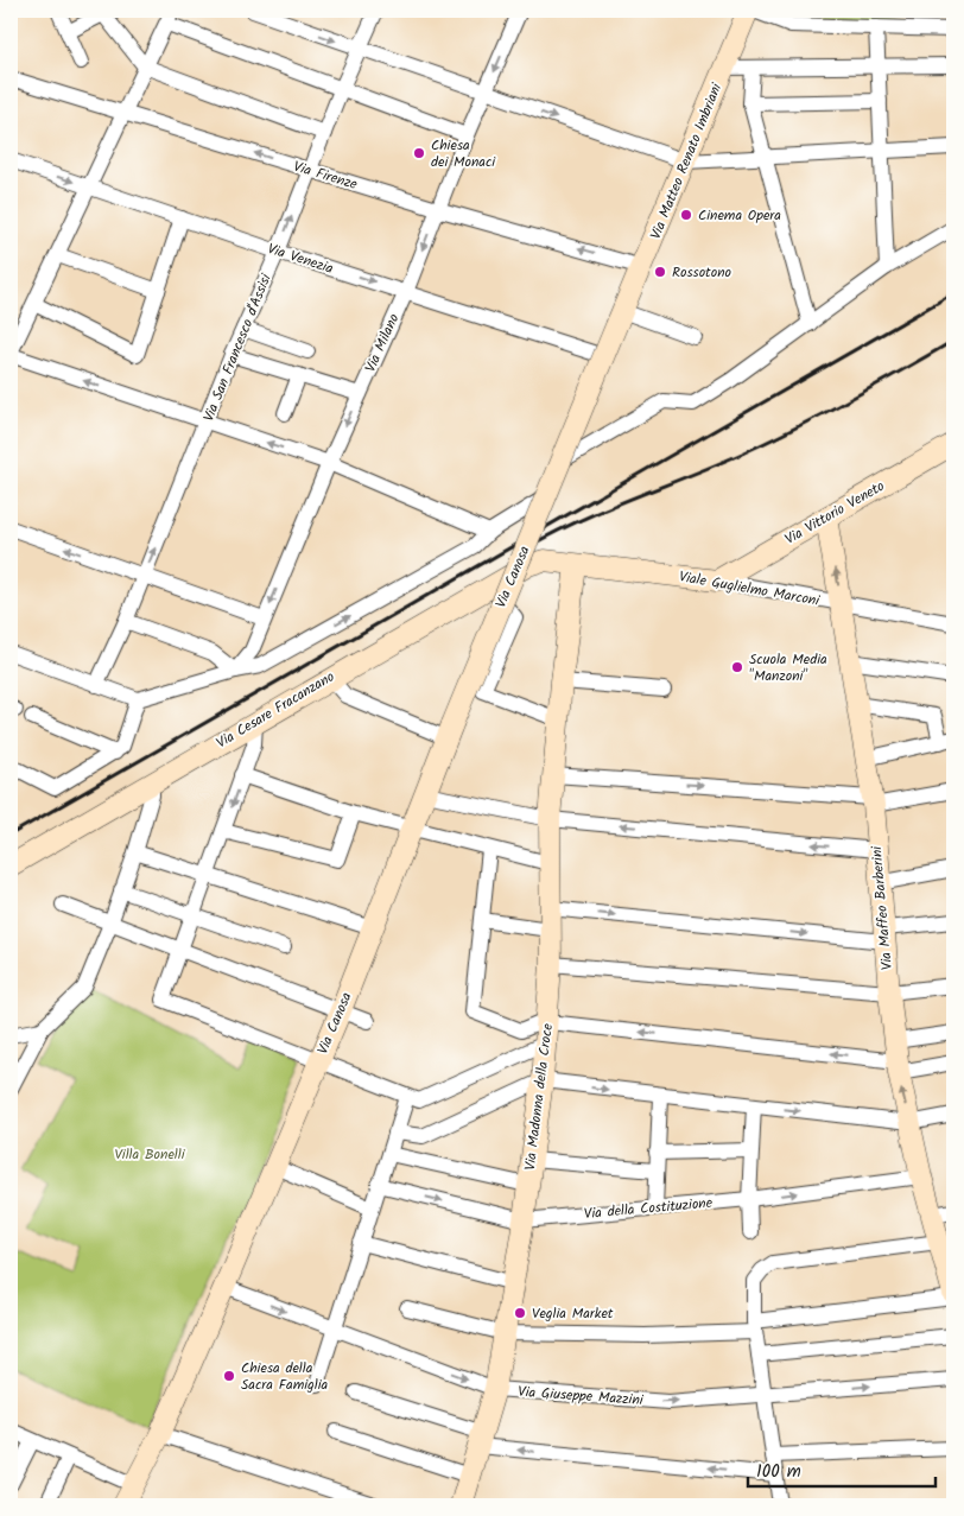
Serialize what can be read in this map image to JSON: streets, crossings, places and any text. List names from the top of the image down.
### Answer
{
  "streets": {
    "street": [
      "Via Matteo Renato Imbriani",
      "Via Firenze",
      "Via Venezia",
      "Via Milano",
      "Via San Francesco d'Assisi",
      "Via Vittorio Veneto",
      "Via Canosa",
      "Viale Guglielmo Marconi",
      "Via Cesare Fracanzano",
      "Via Maffeo Barberini",
      "Via Madonna della Croce",
      "Via della Costituzione",
      "Via Giuseppe Mazzini"
    ]
  },
  "crossings": [
    ["Via Matteo Renato Imbriani", "Via Firenze"],
    ["Via Matteo Renato Imbriani", "Via Canosa"],
    ["Via Firenze", "Via Milano"],
    ["Via Firenze", "Via San Francesco d'Assisi"],
    ["Via Venezia", "Via Milano"],
    ["Via Venezia", "Via San Francesco d'Assisi"],
    ["Via Vittorio Veneto", "Viale Guglielmo Marconi"],
    ["Via Vittorio Veneto", "Via Maffeo Barberini"],
    ["Via Canosa", "Via Giuseppe Mazzini"],
    ["Viale Guglielmo Marconi", "Via Cesare Fracanzano"],
    ["Viale Guglielmo Marconi", "Via Maffeo Barberini"],
    ["Viale Guglielmo Marconi", "Via Madonna della Croce"],
    ["Via Maffeo Barberini", "Via della Costituzione"],
    ["Via Madonna della Croce", "Via della Costituzione"],
    ["Via Madonna della Croce", "Via Giuseppe Mazzini"]
  ],
  "one_way": ["Via Milano"],
  "parks": ["Villa Bonelli"],
  "places": [
    "Chiesa dei Monaci",
    "Cinema Opera",
    "Rossotono",
    "Scuola Media \"Manzoni\"",
    "Veglia Market",
    "Chiesa della Sacra Famiglia"
  ],
  "scale_bar": "100 m"
}
